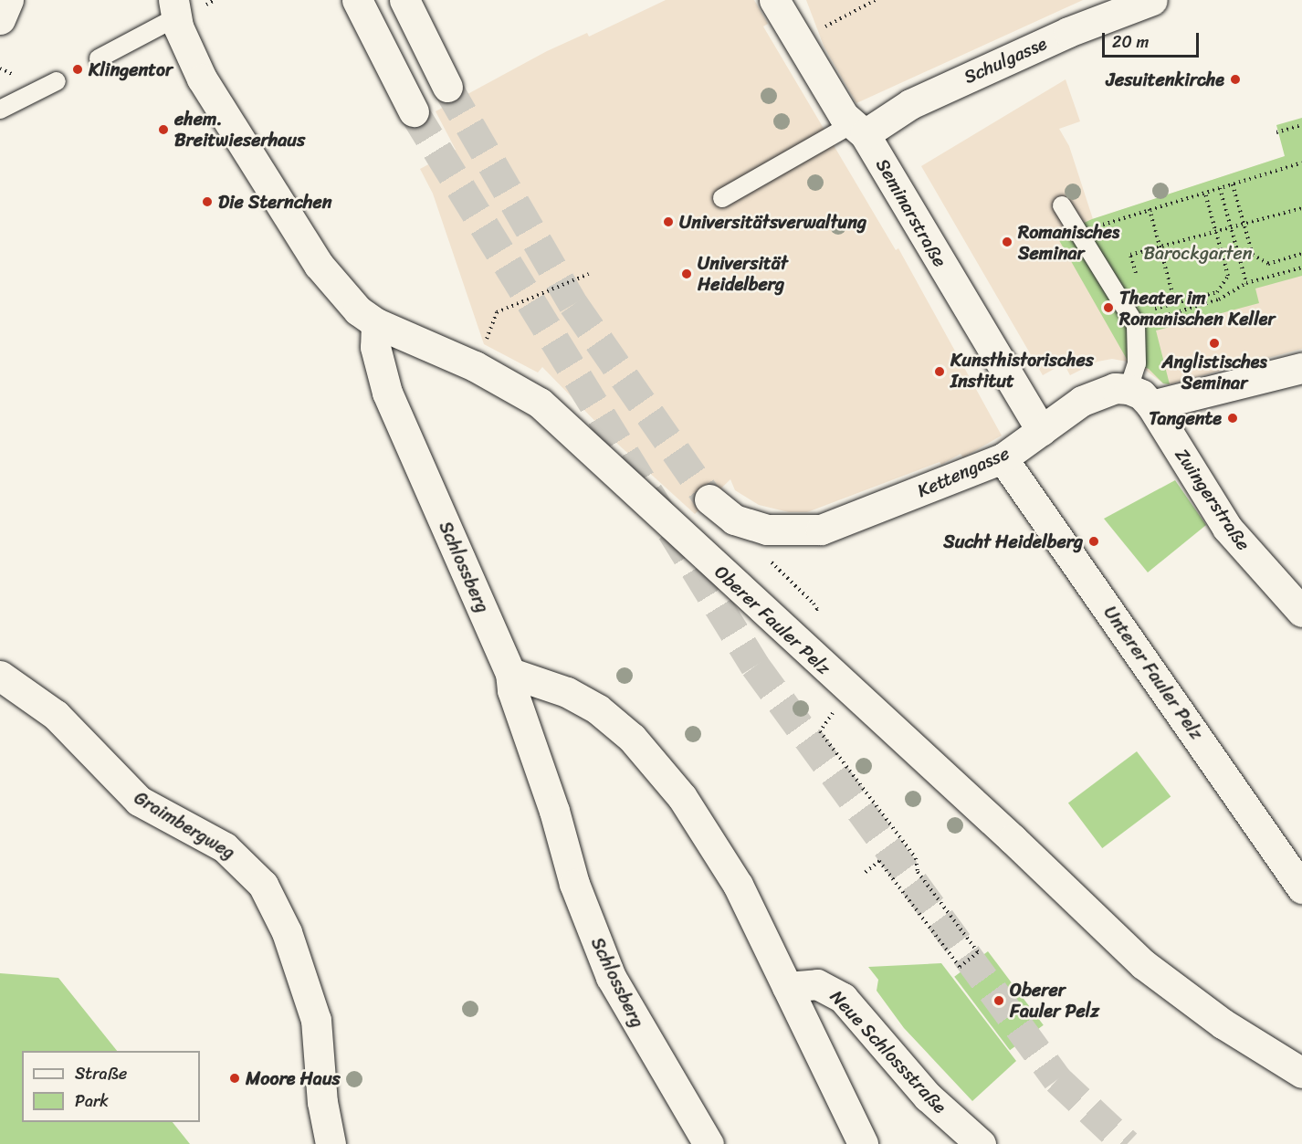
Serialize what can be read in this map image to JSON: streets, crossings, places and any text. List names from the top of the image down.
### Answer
{
  "streets": {
    "street": [
      "Schulgasse",
      "Seminarstraße",
      "Kettengasse",
      "Zwingerstraße",
      "Schlossberg",
      "Oberer Fauler Pelz",
      "Unterer Fauler Pelz",
      "Graimbergweg",
      "Neue Schlossstraße"
    ]
  },
  "crossings": [
    ["Schulgasse", "Seminarstraße"],
    ["Seminarstraße", "Kettengasse"],
    ["Kettengasse", "Zwingerstraße"],
    ["Kettengasse", "Unterer Fauler Pelz"],
    ["Schlossberg", "Oberer Fauler Pelz"]
  ],
  "parks": ["Barockgarten"],
  "places": [
    "Klingentor",
    "Jesuitenkirche",
    "ehem. Breitwieserhaus",
    "Die Sternchen",
    "Universitätsverwaltung",
    "Romanisches Seminar",
    "Universität Heidelberg",
    "Theater im Romanischen Keller",
    "Anglistisches Seminar",
    "Kunsthistorisches Institut",
    "Tangente",
    "Sucht Heidelberg",
    "Oberer Fauler Pelz",
    "Moore Haus"
  ],
  "legend": ["Straße", "Park"],
  "scale_bar": "20 m"
}
